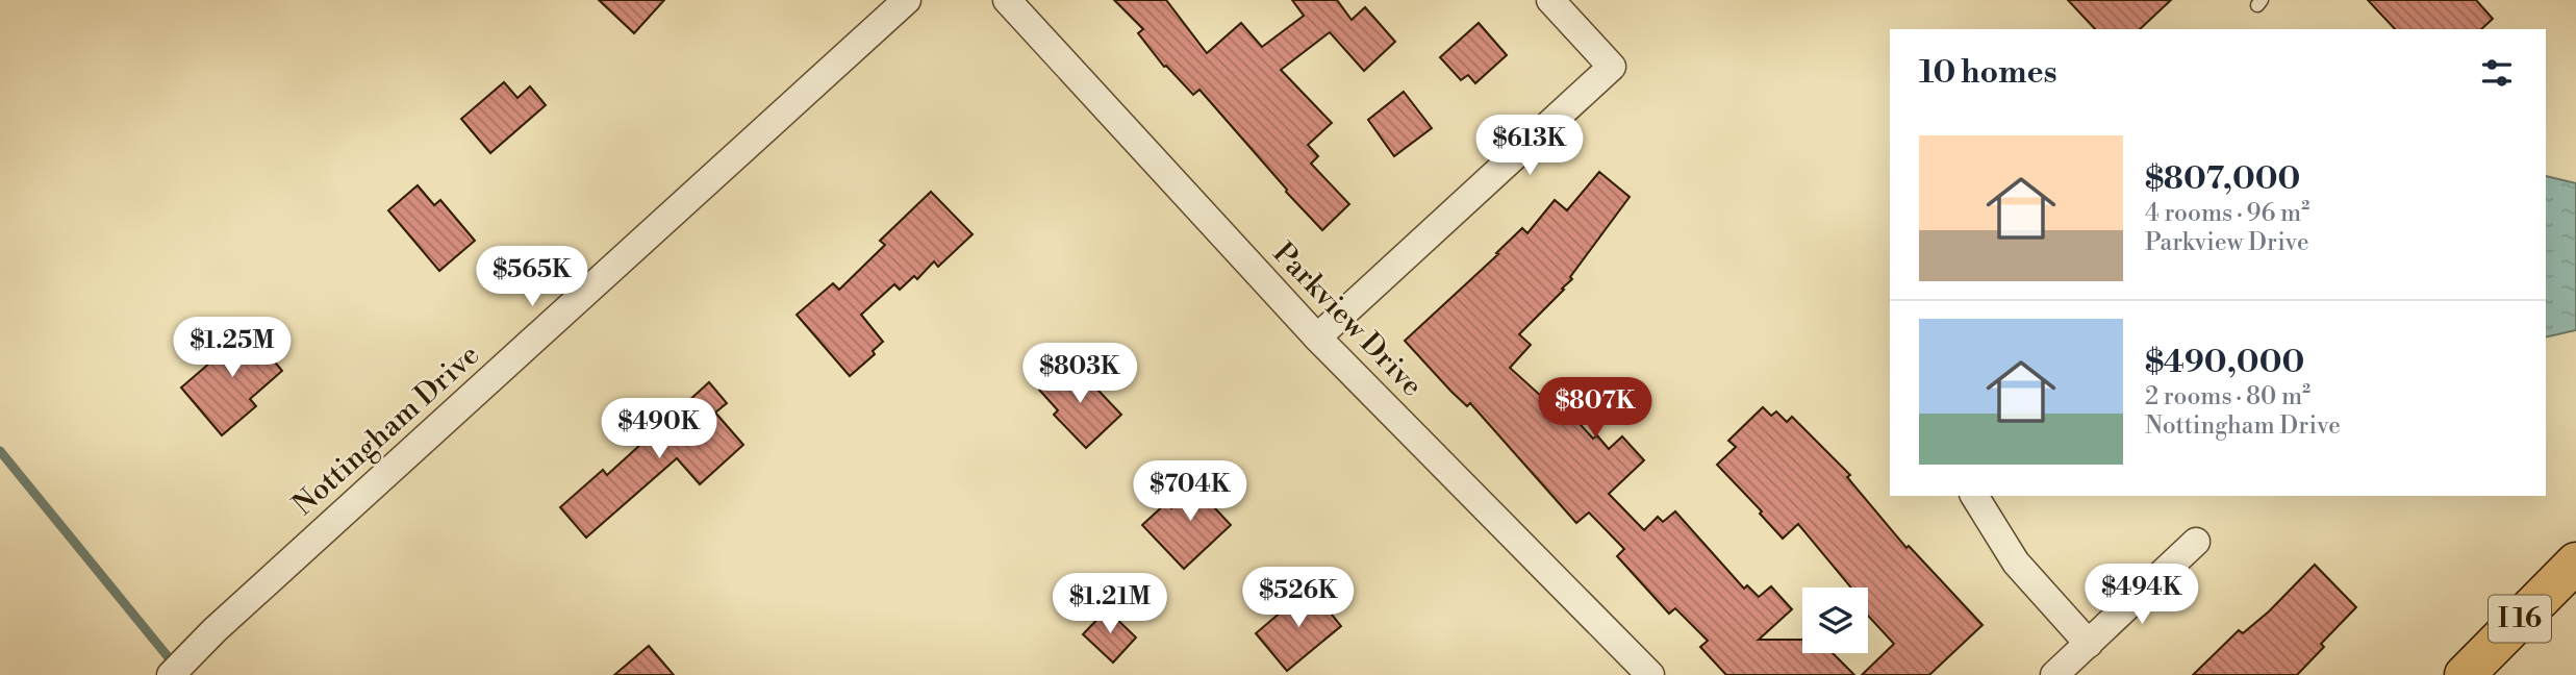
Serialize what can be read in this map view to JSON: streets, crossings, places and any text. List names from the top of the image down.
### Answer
{
  "streets": {
    "highway": ["I 16"],
    "street": ["Parkview Drive", "Nottingham Drive"]
  },
  "page": {
    "heading": "10 homes",
    "price": [
      "$613K",
      "$565K",
      "$1.25M",
      "$803K",
      "$807K",
      "$490K",
      "$704K",
      "$494K",
      "$526K",
      "$1.21M"
    ],
    "list": [
      {
        "name": "$807,000",
        "note": "4 rooms · 96 m² · Parkview Drive"
      },
      {
        "name": "$490,000",
        "note": "2 rooms · 80 m² · Nottingham Drive"
      }
    ]
  }
}
